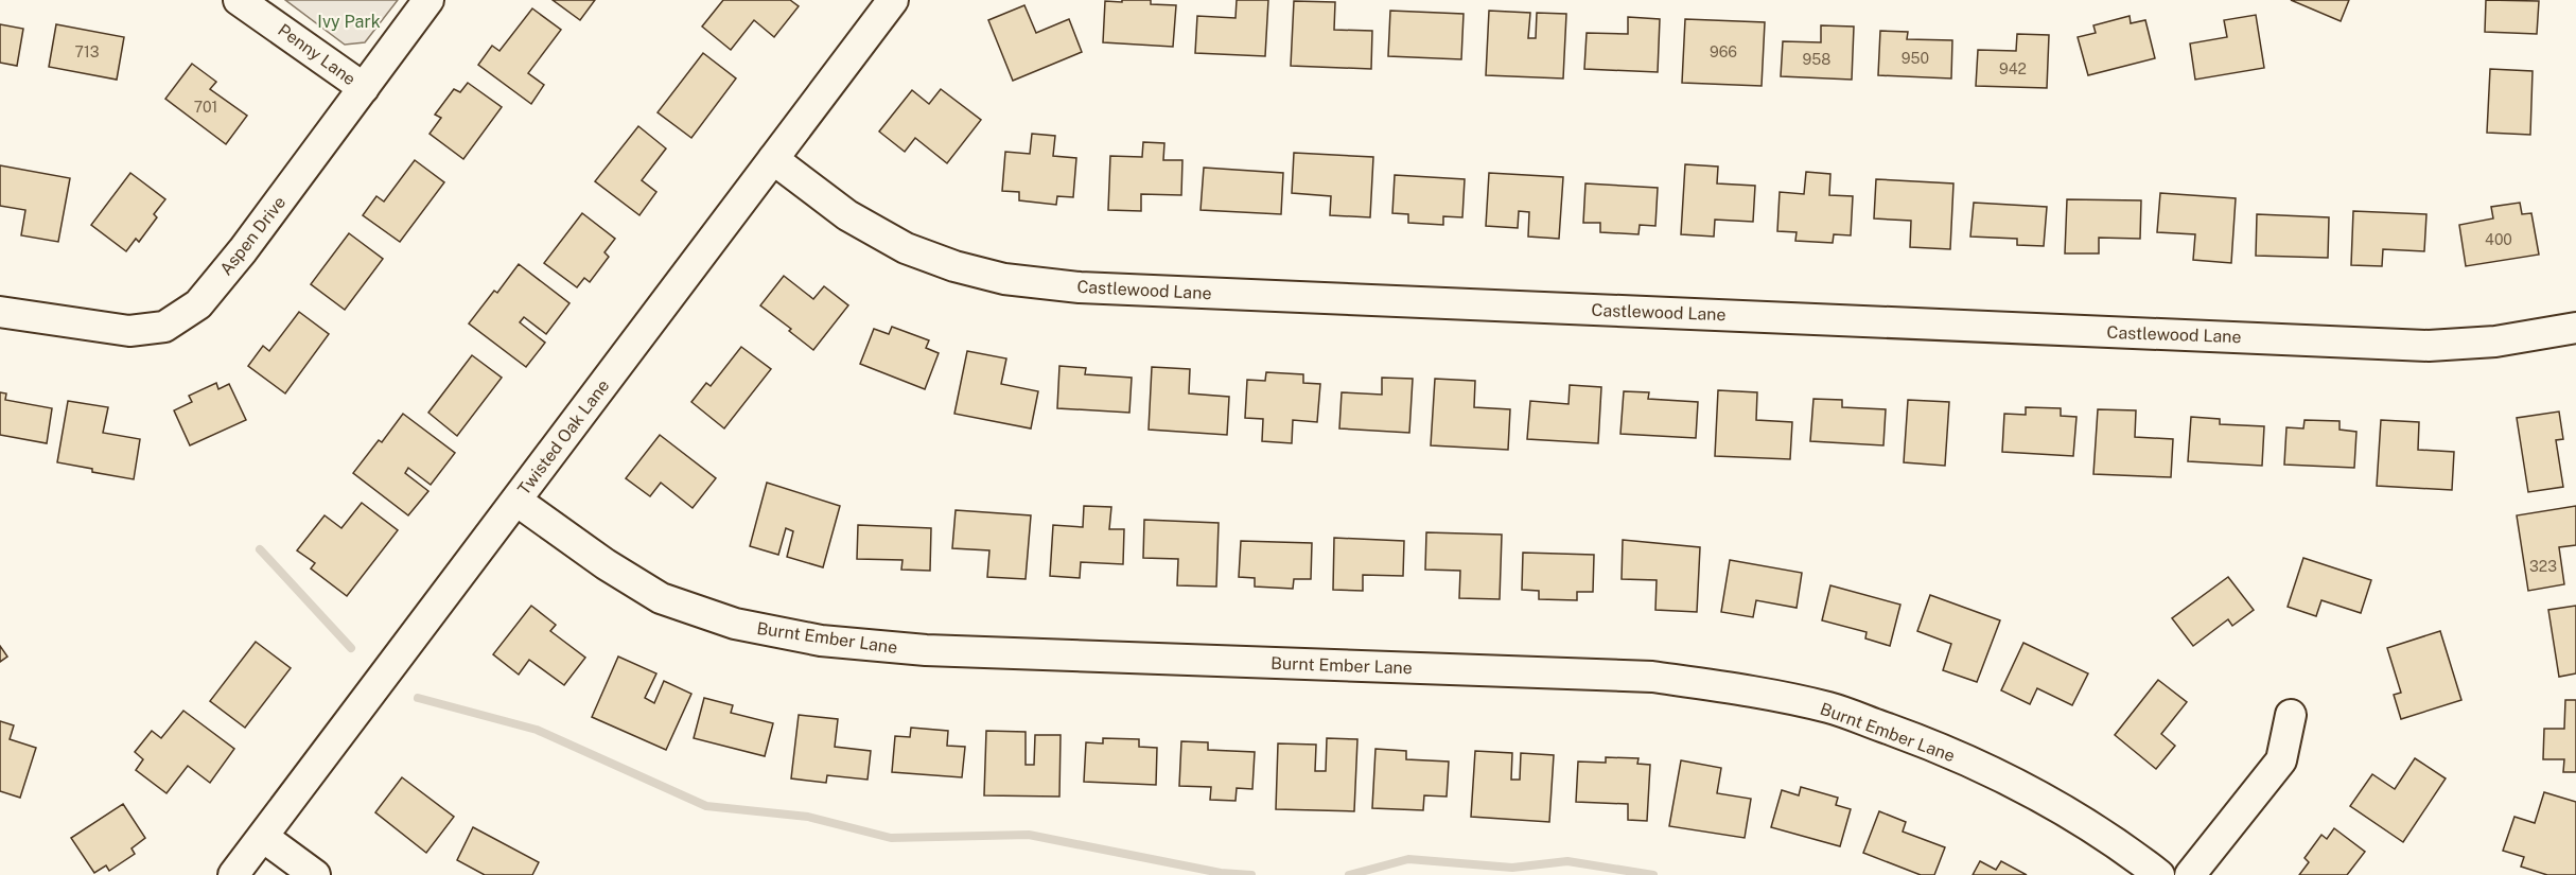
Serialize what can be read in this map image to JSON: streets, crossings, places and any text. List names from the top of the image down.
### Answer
{
  "streets": {
    "street": [
      "Penny Lane",
      "Aspen Drive",
      "Castlewood Lane",
      "Twisted Oak Lane",
      "Burnt Ember Lane"
    ]
  },
  "crossings": [
    ["Penny Lane", "Aspen Drive"],
    ["Castlewood Lane", "Twisted Oak Lane"],
    ["Twisted Oak Lane", "Burnt Ember Lane"]
  ],
  "parks": ["Ivy Park"],
  "house_numbers": [
    "713",
    "966",
    "950",
    "958",
    "942",
    "701",
    "400",
    "323"
  ]
}
